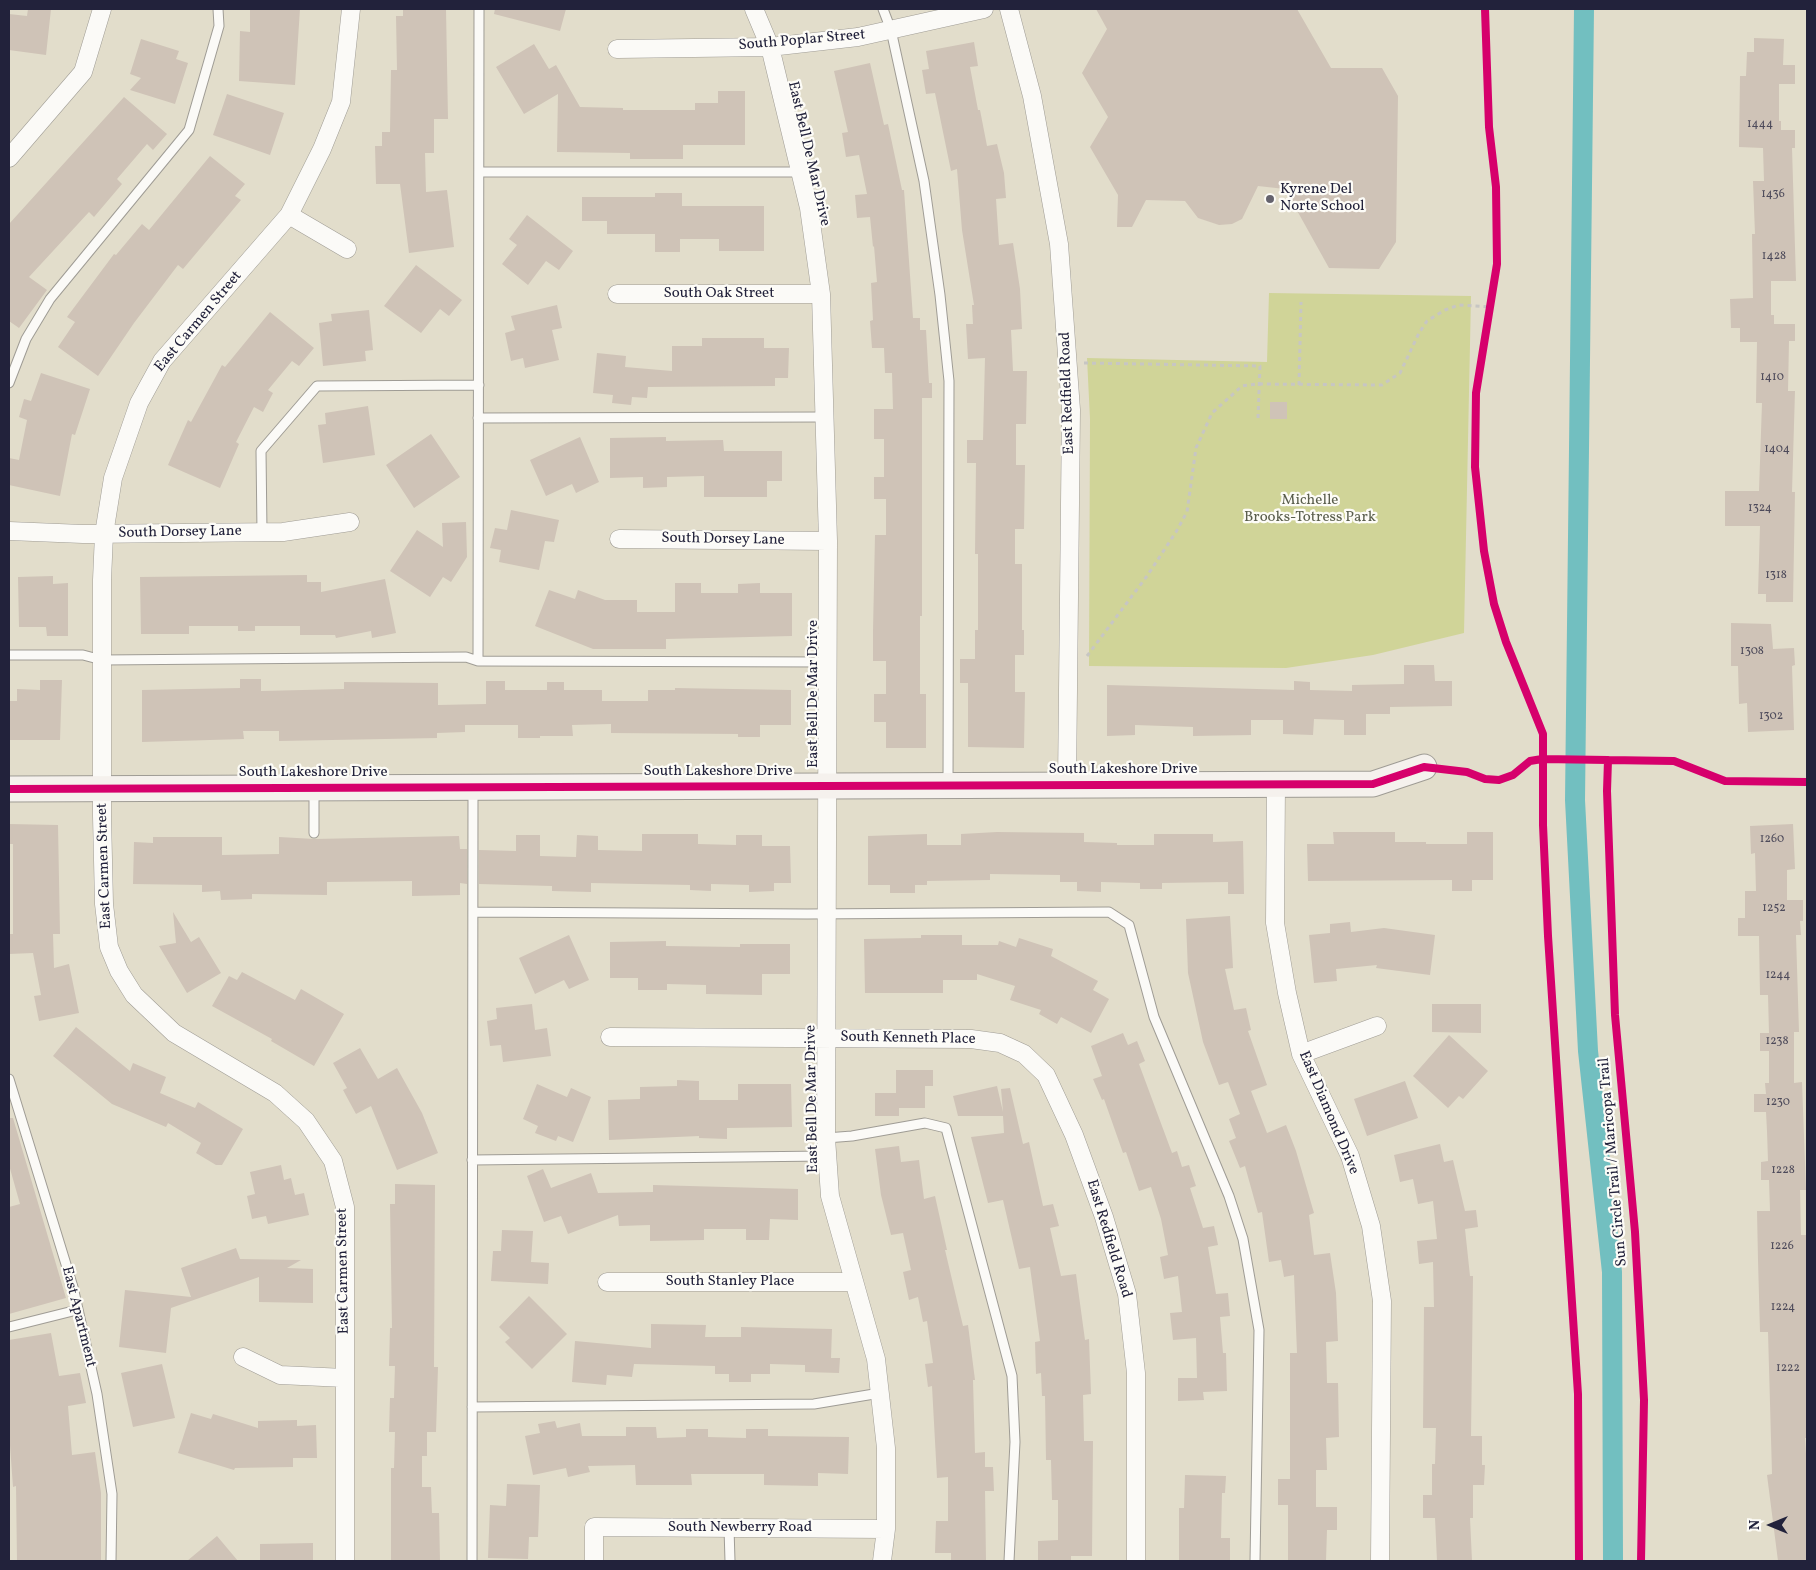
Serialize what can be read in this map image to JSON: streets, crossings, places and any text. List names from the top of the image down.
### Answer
{
  "streets": {
    "street": [
      "South Poplar Street",
      "East Bell De Mar Drive",
      "South Oak Street",
      "East Carmen Street",
      "East Redfield Road",
      "South Dorsey Lane",
      "South Lakeshore Drive",
      "South Kenneth Place",
      "East Diamond Drive",
      "South Stanley Place",
      "South Newberry Road"
    ],
    "lane": ["East Apartment"],
    "cycle path": ["Sun Circle Trail / Maricopa Trail"]
  },
  "crossings": [
    ["South Poplar Street", "East Bell De Mar Drive"],
    ["East Bell De Mar Drive", "South Oak Street"],
    ["East Bell De Mar Drive", "South Dorsey Lane"],
    ["East Bell De Mar Drive", "South Lakeshore Drive"],
    ["East Bell De Mar Drive", "South Kenneth Place"],
    ["East Bell De Mar Drive", "South Stanley Place"],
    ["East Bell De Mar Drive", "South Newberry Road"],
    ["East Carmen Street", "South Dorsey Lane"],
    ["East Carmen Street", "South Lakeshore Drive"],
    ["East Redfield Road", "South Lakeshore Drive"],
    ["East Redfield Road", "South Kenneth Place"],
    ["South Lakeshore Drive", "East Diamond Drive"]
  ],
  "parks": ["Michelle Brooks-Totress Park"],
  "places": ["Kyrene Del Norte School"],
  "house_numbers": [
    "1444",
    "1436",
    "1428",
    "1410",
    "1404",
    "1324",
    "1318",
    "1308",
    "1302",
    "1260",
    "1252",
    "1244",
    "1238",
    "1230",
    "1228",
    "1226",
    "1224",
    "1222"
  ],
  "north": "left"
}
